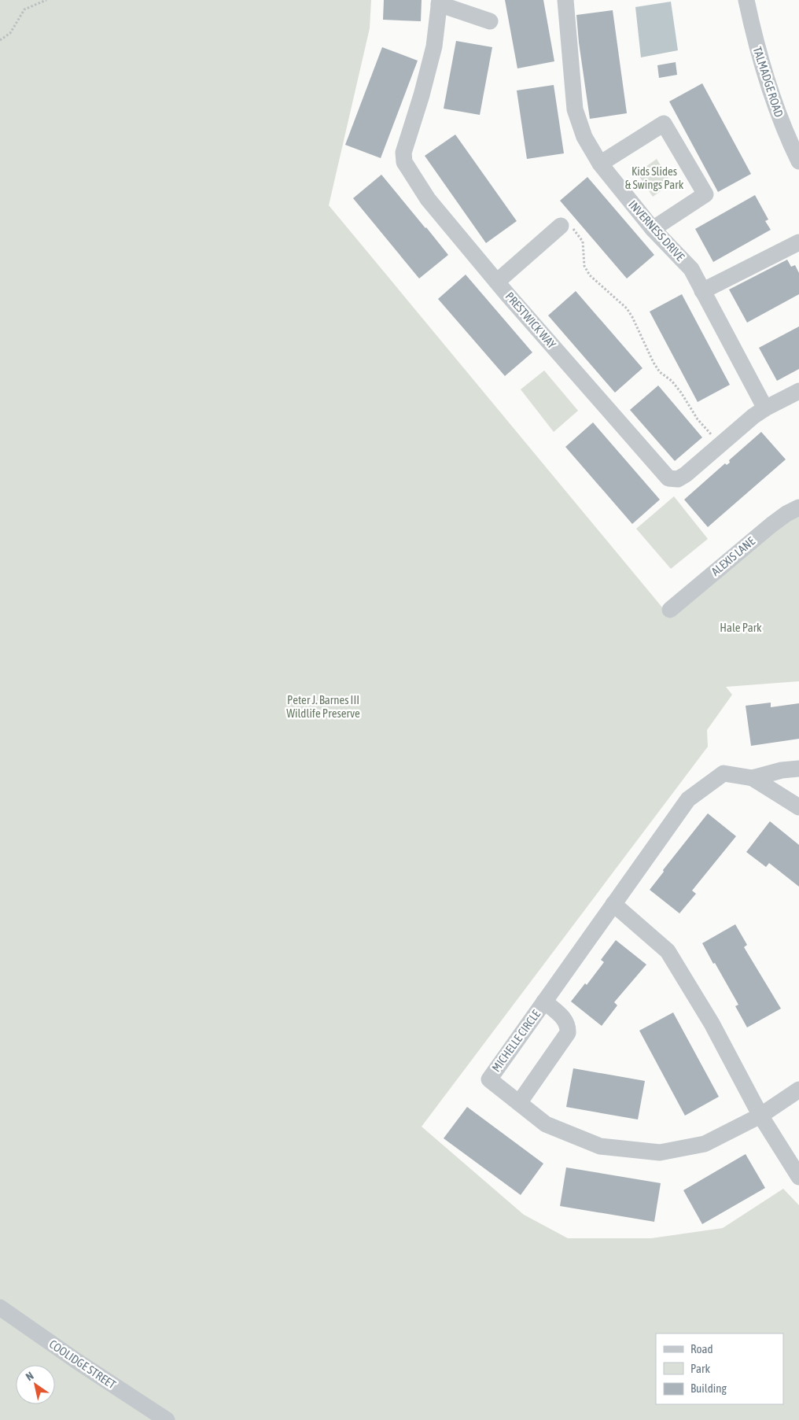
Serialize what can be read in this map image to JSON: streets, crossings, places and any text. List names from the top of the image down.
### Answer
{
  "streets": {
    "street": [
      "TALMADGE ROAD",
      "INVERNESS DRIVE",
      "PRESTWICK WAY",
      "ALEXIS LANE",
      "MICHELLE CIRCLE",
      "COOLIDGE STREET"
    ]
  },
  "crossings": [
    ["INVERNESS DRIVE", "PRESTWICK WAY"]
  ],
  "parks": ["Kids Slides & Swings Park", "Hale Park", "Peter J. Barnes III Wildlife Preserve"],
  "legend": ["Road", "Park", "Building"],
  "north": "top left"
}
